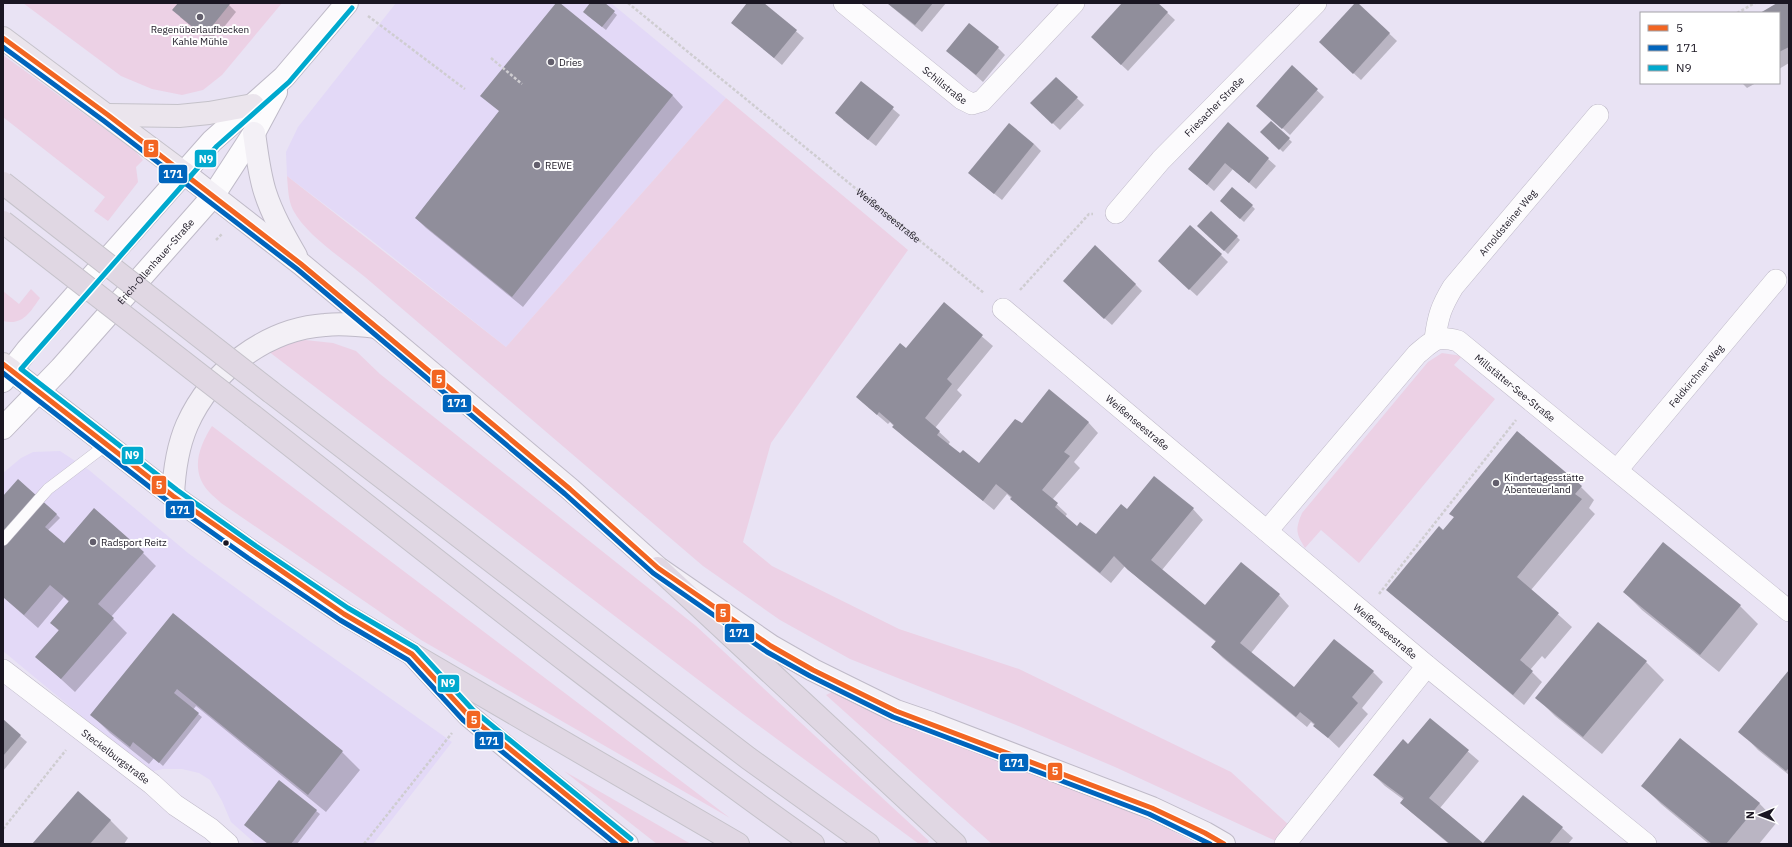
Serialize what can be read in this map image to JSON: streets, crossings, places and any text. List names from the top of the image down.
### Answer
{
  "streets": {
    "street": [
      "Schillstraße",
      "Friesacher Straße",
      "Weißenseestraße",
      "Arnoldsteiner Weg",
      "Erich-Ollenhauer-Straße",
      "Feldkirchner Weg",
      "Millstätter-See-Straße",
      "Steckelburgstraße"
    ]
  },
  "crossings": [
    ["Arnoldsteiner Weg", "Millstätter-See-Straße"],
    ["Feldkirchner Weg", "Millstätter-See-Straße"]
  ],
  "places": [
    "Regenüberlaufbecken Kahle Mühle",
    "Dries",
    "REWE",
    "Kindertagesstätte Abenteuerland",
    "Radsport Reitz"
  ],
  "lines": ["transit line N9", "transit line 5", "transit line 171"],
  "legend": ["5", "171", "N9"],
  "north": "left"
}
